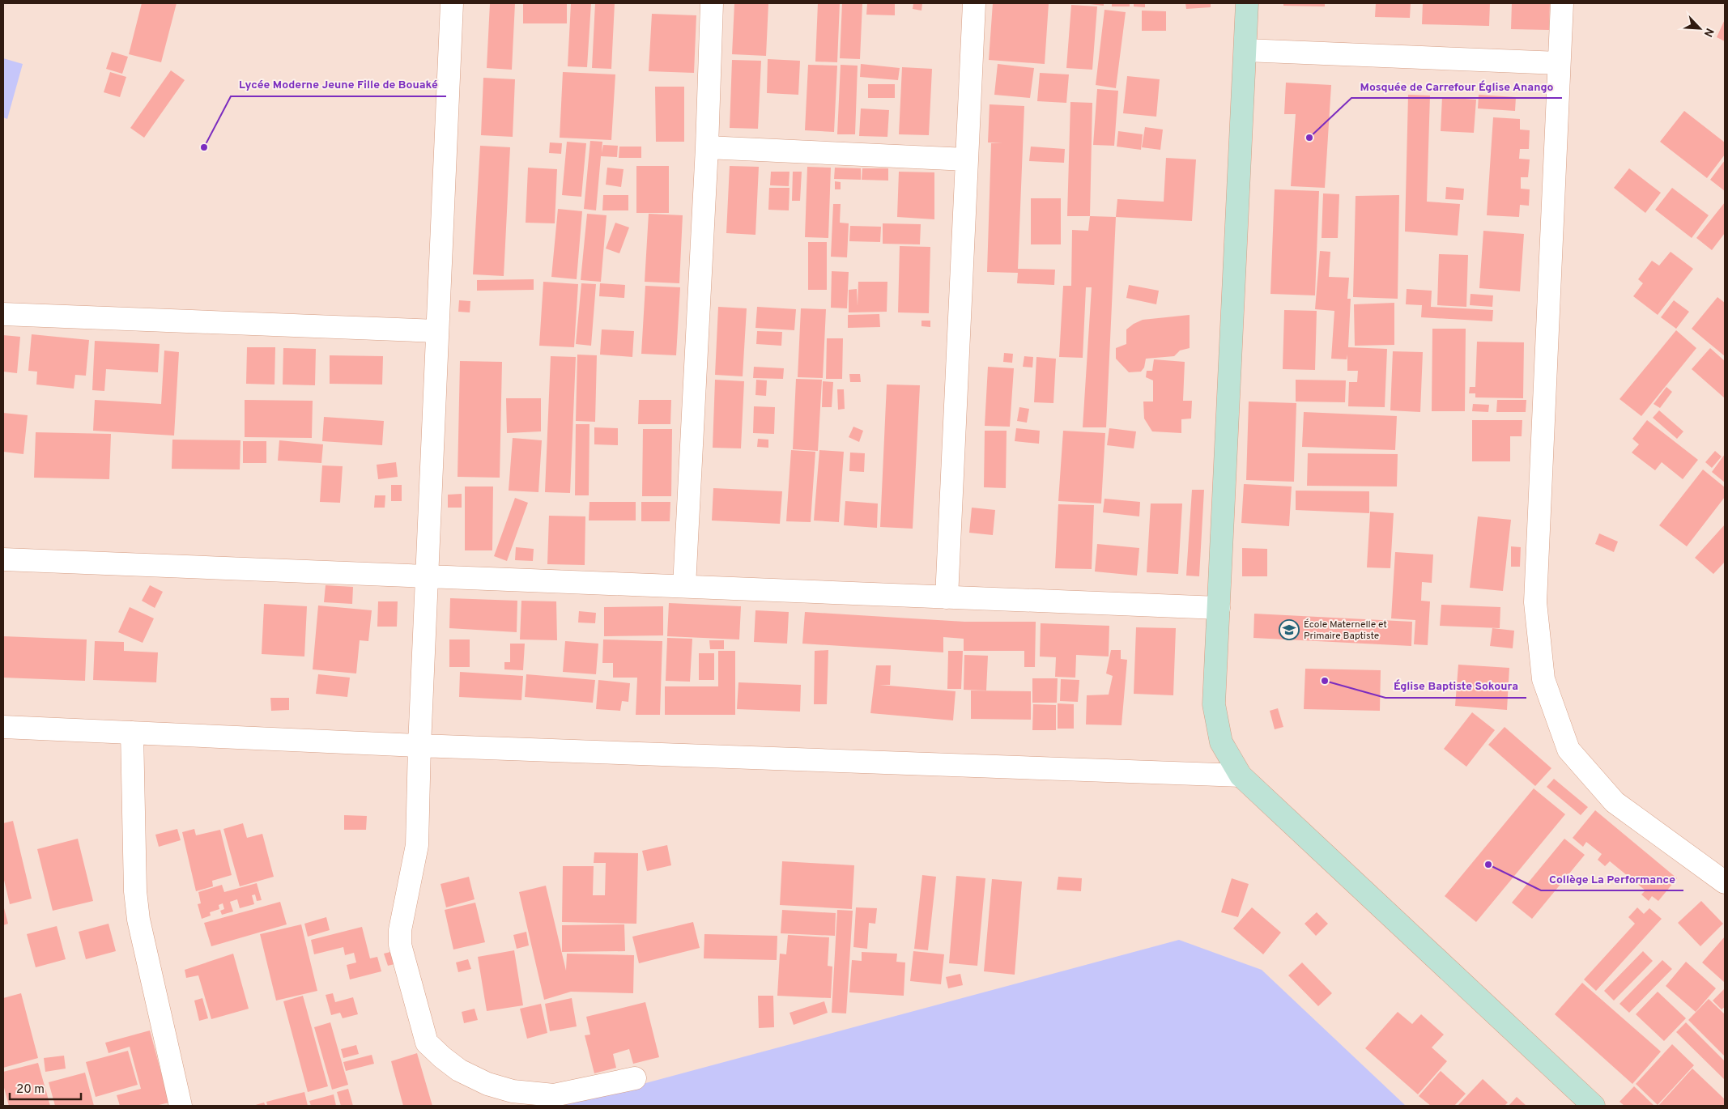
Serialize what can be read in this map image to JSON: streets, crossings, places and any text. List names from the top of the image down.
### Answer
{
  "places": {
    "other": [
      "Mosquée de Carrefour Église Anango",
      "Lycée Moderne Jeune Fille de Bouaké",
      "Église Baptiste Sokoura",
      "Collège La Performance"
    ],
    "school or university": ["École Maternelle et Primaire Baptiste"]
  },
  "scale_bar": "20 m",
  "north": "bottom right"
}
